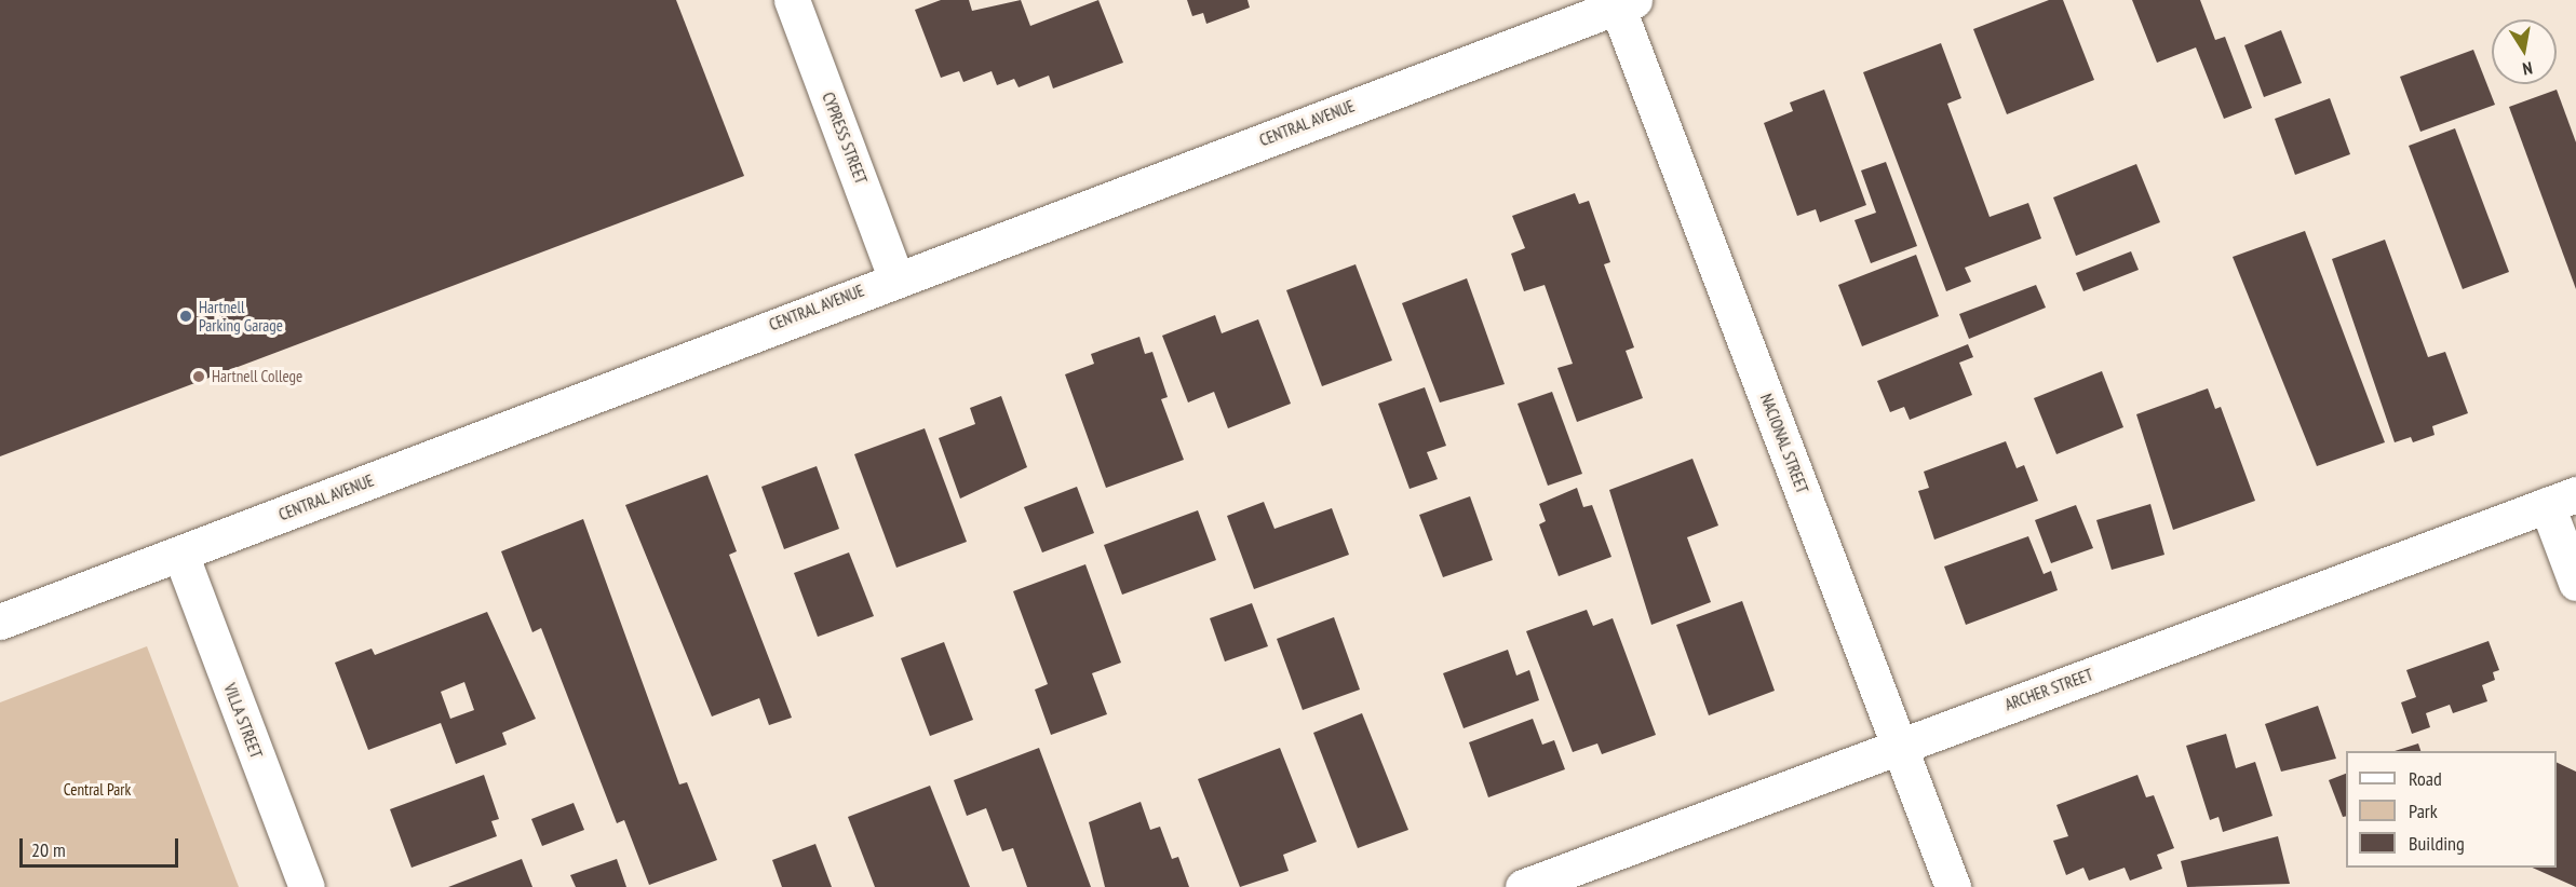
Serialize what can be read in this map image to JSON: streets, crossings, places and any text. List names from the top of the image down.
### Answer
{
  "streets": {
    "street": [
      "CENTRAL AVENUE",
      "CYPRESS STREET",
      "NACIONAL STREET",
      "ARCHER STREET",
      "VILLA STREET"
    ]
  },
  "crossings": [
    ["CENTRAL AVENUE", "CYPRESS STREET"],
    ["CENTRAL AVENUE", "NACIONAL STREET"],
    ["CENTRAL AVENUE", "VILLA STREET"],
    ["NACIONAL STREET", "ARCHER STREET"]
  ],
  "parks": ["Central Park"],
  "places": ["Hartnell Parking Garage", "Hartnell College"],
  "legend": ["Road", "Park", "Building"],
  "scale_bar": "20 m",
  "north": "bottom"
}
